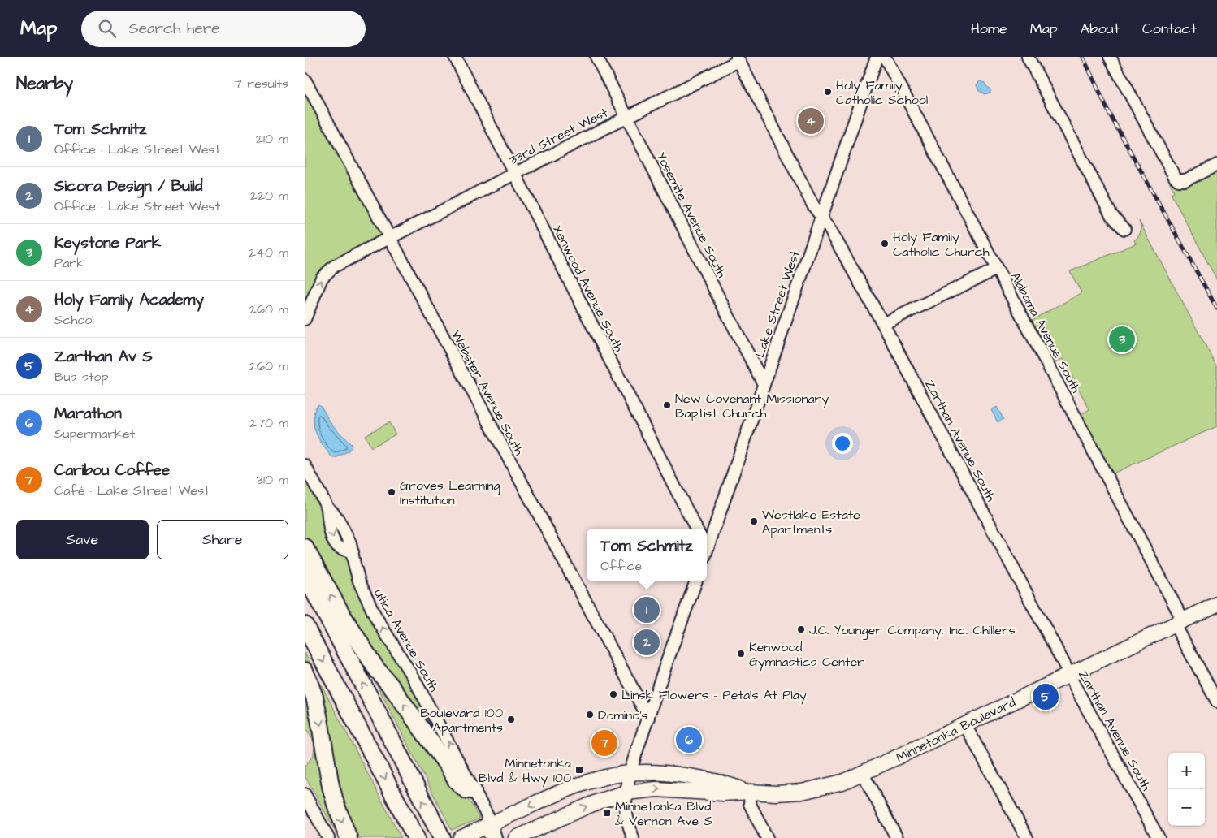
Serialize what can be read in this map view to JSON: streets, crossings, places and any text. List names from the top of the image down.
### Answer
{
  "streets": {
    "main road": ["Minnetonka Boulevard"],
    "street": [
      "33rd Street West",
      "Yosemite Avenue South",
      "Xenwood Avenue South",
      "Lake Street West",
      "Alabama Avenue South",
      "Webster Avenue South",
      "Zarthan Avenue South",
      "Utica Avenue South"
    ]
  },
  "crossings": [
    ["33rd Street West", "Yosemite Avenue South"],
    ["33rd Street West", "Xenwood Avenue South"],
    ["33rd Street West", "Webster Avenue South"],
    ["33rd Street West", "Zarthan Avenue South"],
    ["Yosemite Avenue South", "Lake Street West"],
    ["Lake Street West", "Zarthan Avenue South"],
    ["Alabama Avenue South", "Minnetonka Boulevard"],
    ["Zarthan Avenue South", "Minnetonka Boulevard"],
    ["Utica Avenue South", "Minnetonka Boulevard"]
  ],
  "one_way": ["Utica Avenue South"],
  "places": {
    "other": [
      "Holy Family Catholic School",
      "Holy Family Catholic Church",
      "New Covenant Missionary Baptist Church",
      "Groves Learning Institution",
      "Westlake Estate Apartments",
      "J.C. Younger Company, Inc. Chillers",
      "Kenwood Gymnastics Center",
      "Linsk Flowers - Petals At Play",
      "Domino's",
      "Boulevard 100 Apartments"
    ],
    "transit": ["Minnetonka Blvd & Hwy 100", "Minnetonka Blvd & Vernon Ave S"]
  },
  "page": {
    "header": "Map",
    "search": "Search here",
    "nav": [
      "Home",
      "Map",
      "About",
      "Contact"
    ],
    "heading": ["Nearby", "7 results"],
    "pins": [
      "4",
      "3",
      "1",
      "2",
      "5",
      "6",
      "7"
    ],
    "list": [
      {
        "mark": "1",
        "name": "Tom Schmitz",
        "note": "Office · Lake Street West",
        "value": "210 m"
      },
      {
        "mark": "2",
        "name": "Sicora Design / Build",
        "note": "Office · Lake Street West",
        "value": "220 m"
      },
      {
        "mark": "3",
        "name": "Keystone Park",
        "note": "Park",
        "value": "240 m"
      },
      {
        "mark": "4",
        "name": "Holy Family Academy",
        "note": "School",
        "value": "260 m"
      },
      {
        "mark": "5",
        "name": "Zarthan Av S",
        "note": "Bus stop",
        "value": "260 m"
      },
      {
        "mark": "6",
        "name": "Marathon",
        "note": "Supermarket",
        "value": "270 m"
      },
      {
        "mark": "7",
        "name": "Caribou Coffee",
        "note": "Café · Lake Street West",
        "value": "310 m"
      }
    ],
    "buttons": ["Save", "Share"],
    "popup": ["Tom Schmitz", "Office"],
    "map_buttons": ["+", "−"]
  }
}
